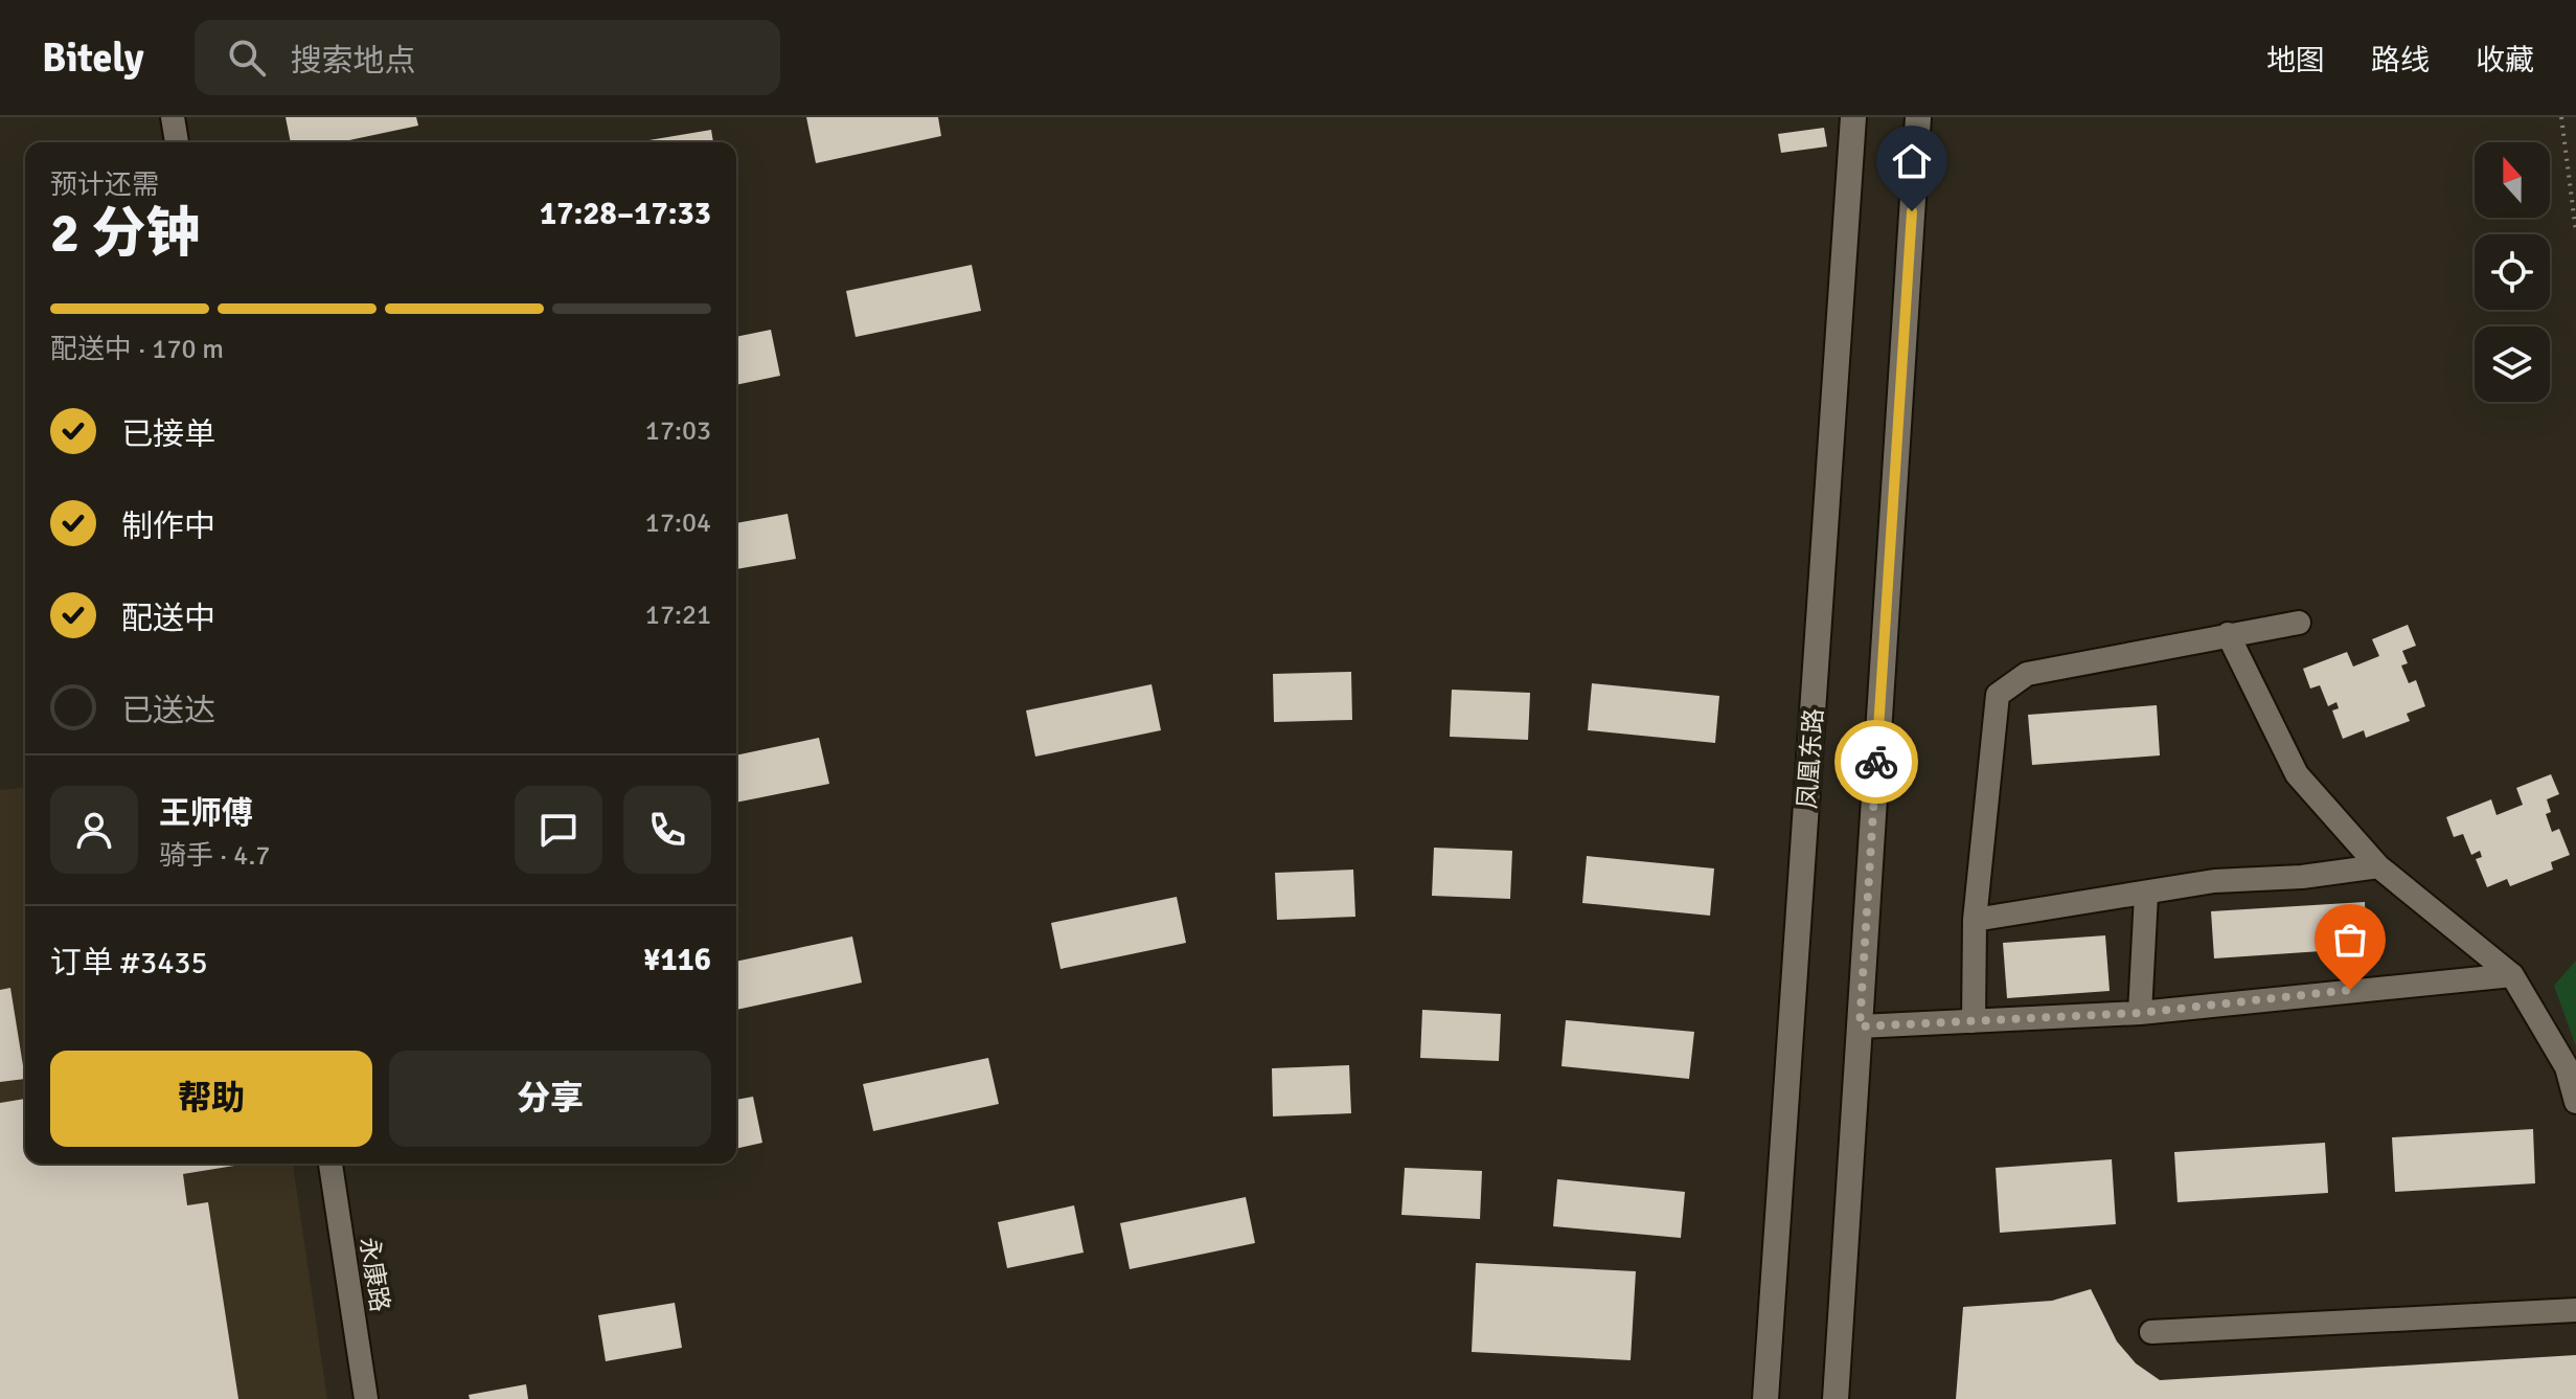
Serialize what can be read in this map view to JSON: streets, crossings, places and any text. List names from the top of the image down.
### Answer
{
  "streets": {
    "street": ["凤凰东路", "永康路"]
  },
  "north": "top",
  "page": {
    "header": "Bitely",
    "search": "搜索地点",
    "nav": ["地图", "路线", "收藏"],
    "heading": ["2 分钟", "预计还需", "17:28–17:33"],
    "panel": [
      "王师傅",
      "骑手 · 4.7",
      "订单 #3435",
      "¥116"
    ],
    "bar": "配送中 · 170 m",
    "list": [
      ["已接单", "17:03"],
      ["制作中", "17:04"],
      ["配送中", "17:21"],
      "已送达"
    ],
    "buttons": ["帮助", "分享"]
  }
}
